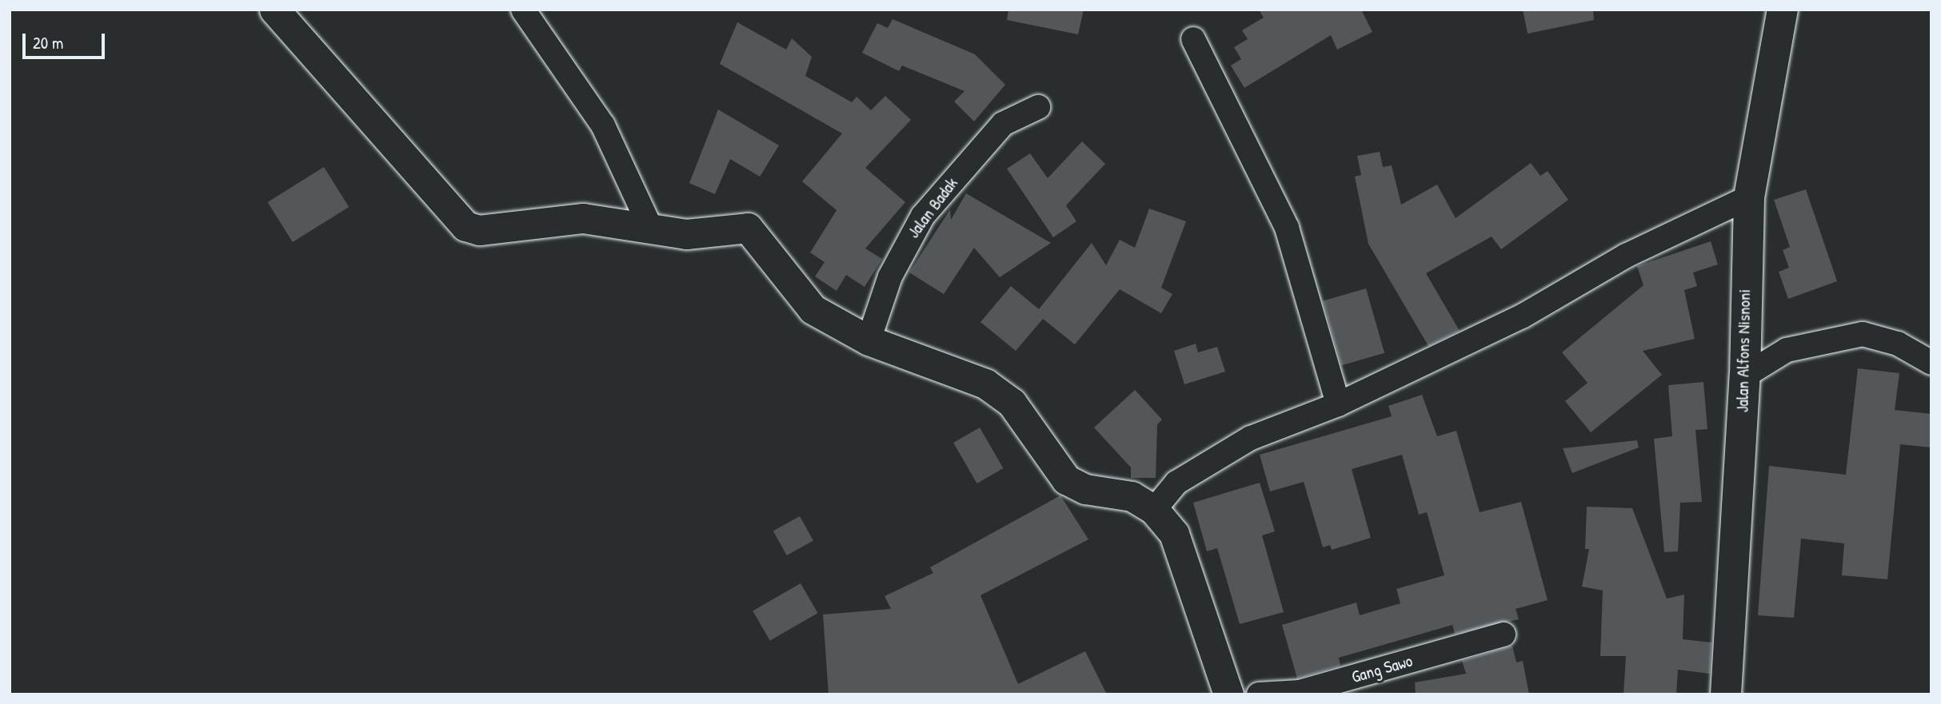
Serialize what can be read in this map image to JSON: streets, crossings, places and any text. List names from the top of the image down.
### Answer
{
  "streets": {
    "main road": ["Jalan Alfons Nisnoni"],
    "street": ["Jalan Badak", "Gang Sawo"]
  },
  "scale_bar": "20 m"
}
